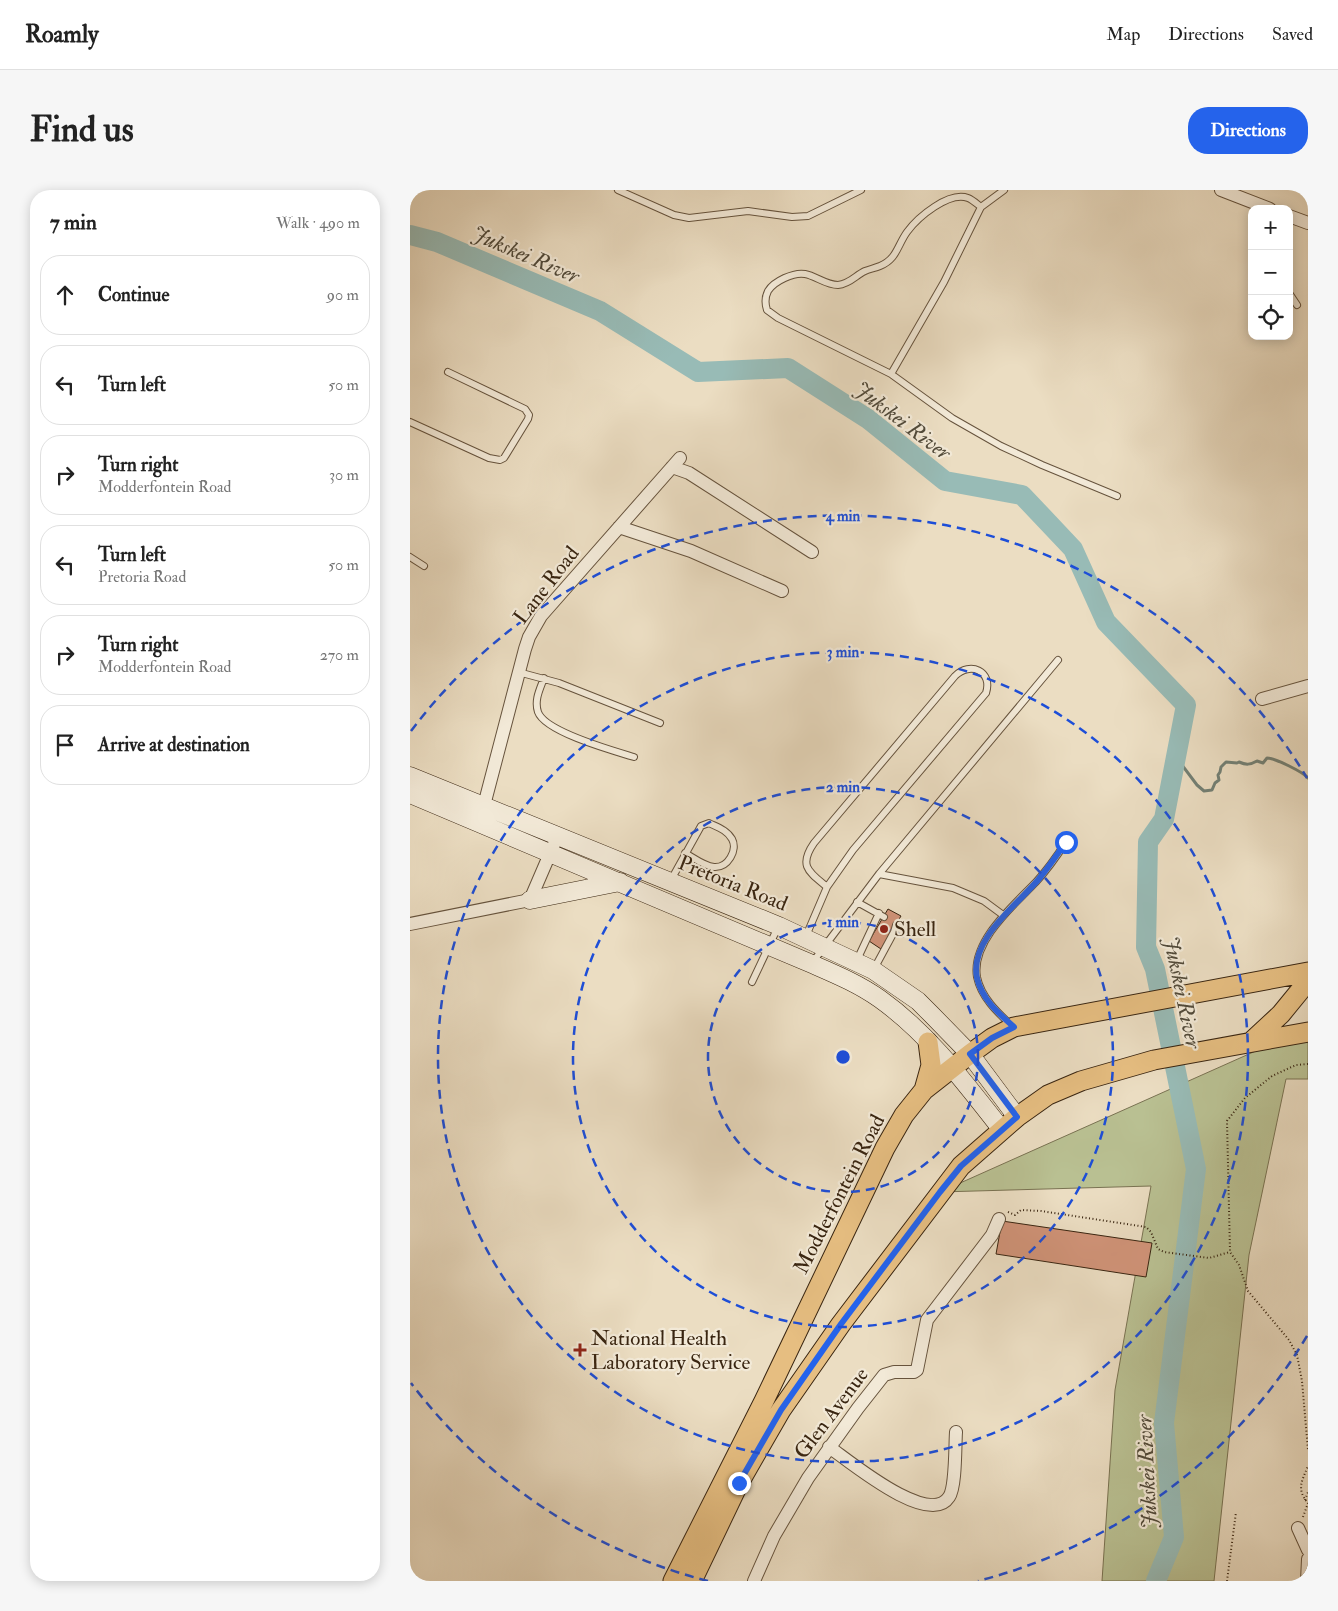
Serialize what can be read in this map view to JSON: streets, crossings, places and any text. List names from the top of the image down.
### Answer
{
  "streets": {
    "main road": ["Pretoria Road", "Modderfontein Road"],
    "street": ["Lane Road", "Glen Avenue"]
  },
  "crossings": [
    ["Lane Road", "Pretoria Road"],
    ["Pretoria Road", "Modderfontein Road"]
  ],
  "water": ["Jukskei River"],
  "places": {
    "other": ["Shell"],
    "health": ["National Health Laboratory Service"]
  },
  "page": {
    "header": "Roamly",
    "nav": ["Map", "Directions", "Saved"],
    "buttons": "Directions",
    "title": "Find us",
    "heading": ["7 min", "Walk · 490 m"],
    "map_buttons": ["+", "−"],
    "list": [
      ["Continue", "90 m"],
      ["Turn left", "50 m"],
      ["Turn right", "Modderfontein Road", "30 m"],
      ["Turn left", "Pretoria Road", "50 m"],
      ["Turn right", "Modderfontein Road", "270 m"],
      "Arrive at destination"
    ]
  },
  "rings": [
    "4 min",
    "3 min",
    "2 min",
    "1 min"
  ]
}
